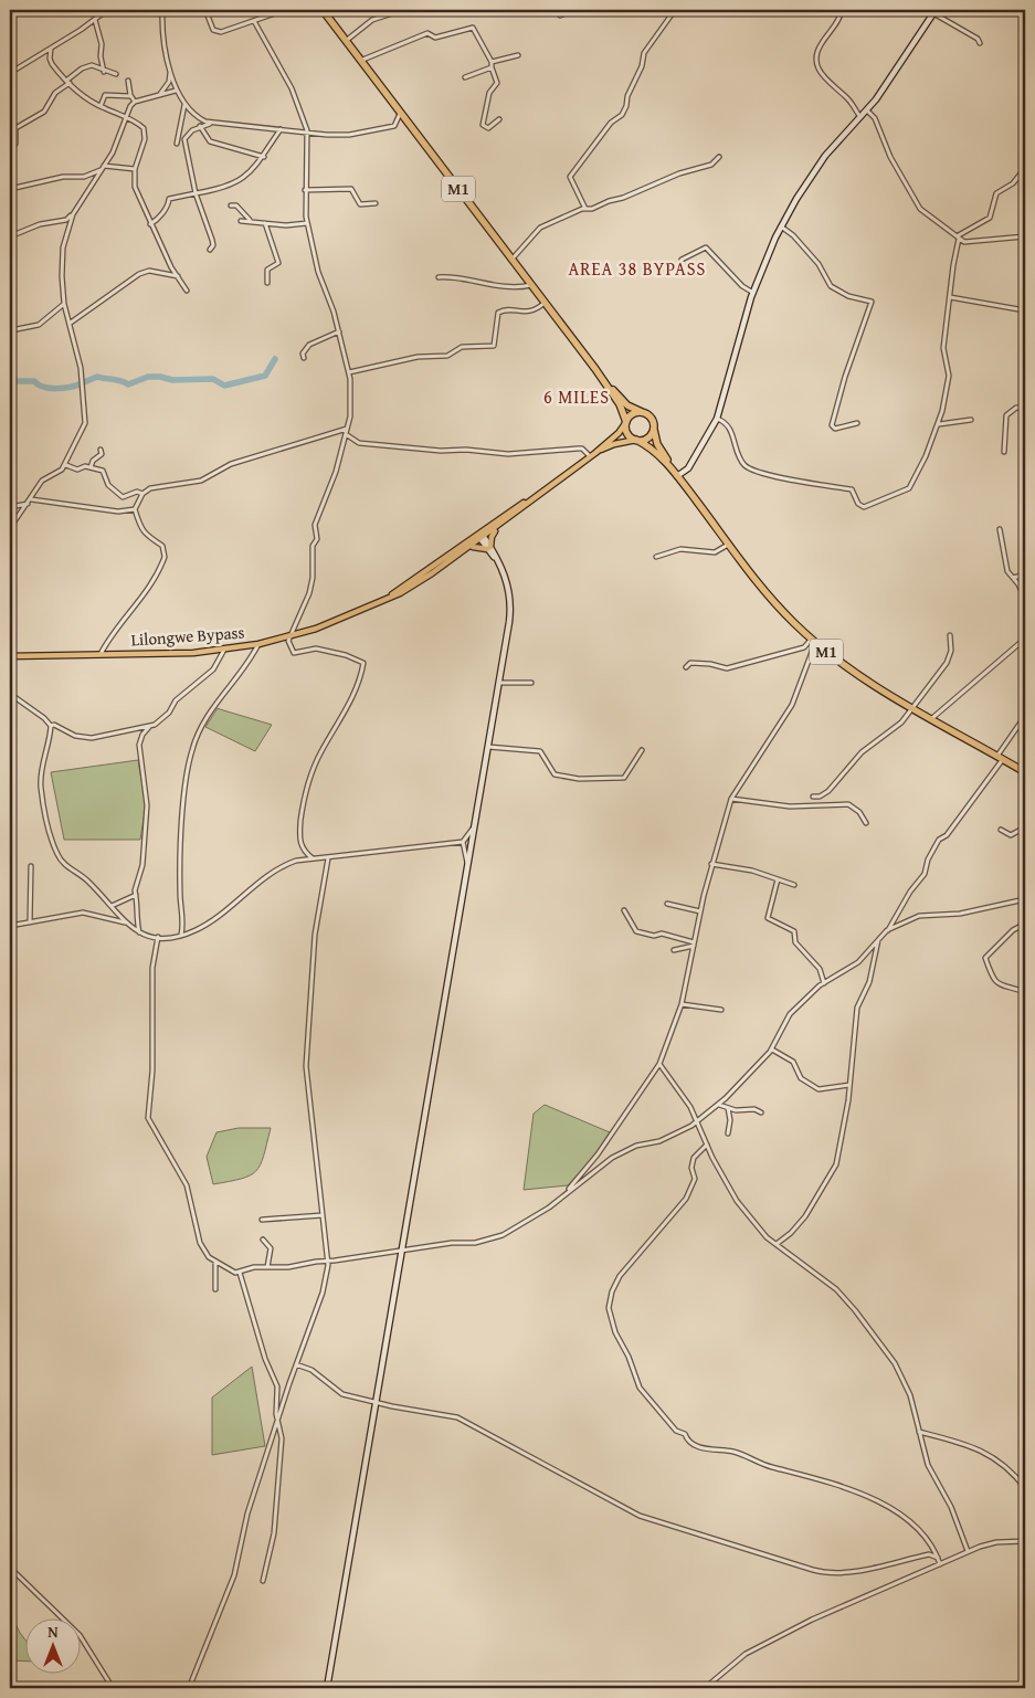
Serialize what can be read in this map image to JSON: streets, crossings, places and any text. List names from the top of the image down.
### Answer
{
  "streets": {
    "highway": ["M1"],
    "main road": ["Lilongwe Bypass"]
  },
  "crossings": [
    ["M1", "Lilongwe Bypass"]
  ],
  "districts": ["AREA 38 BYPASS", "6 MILES"],
  "north": "top"
}
